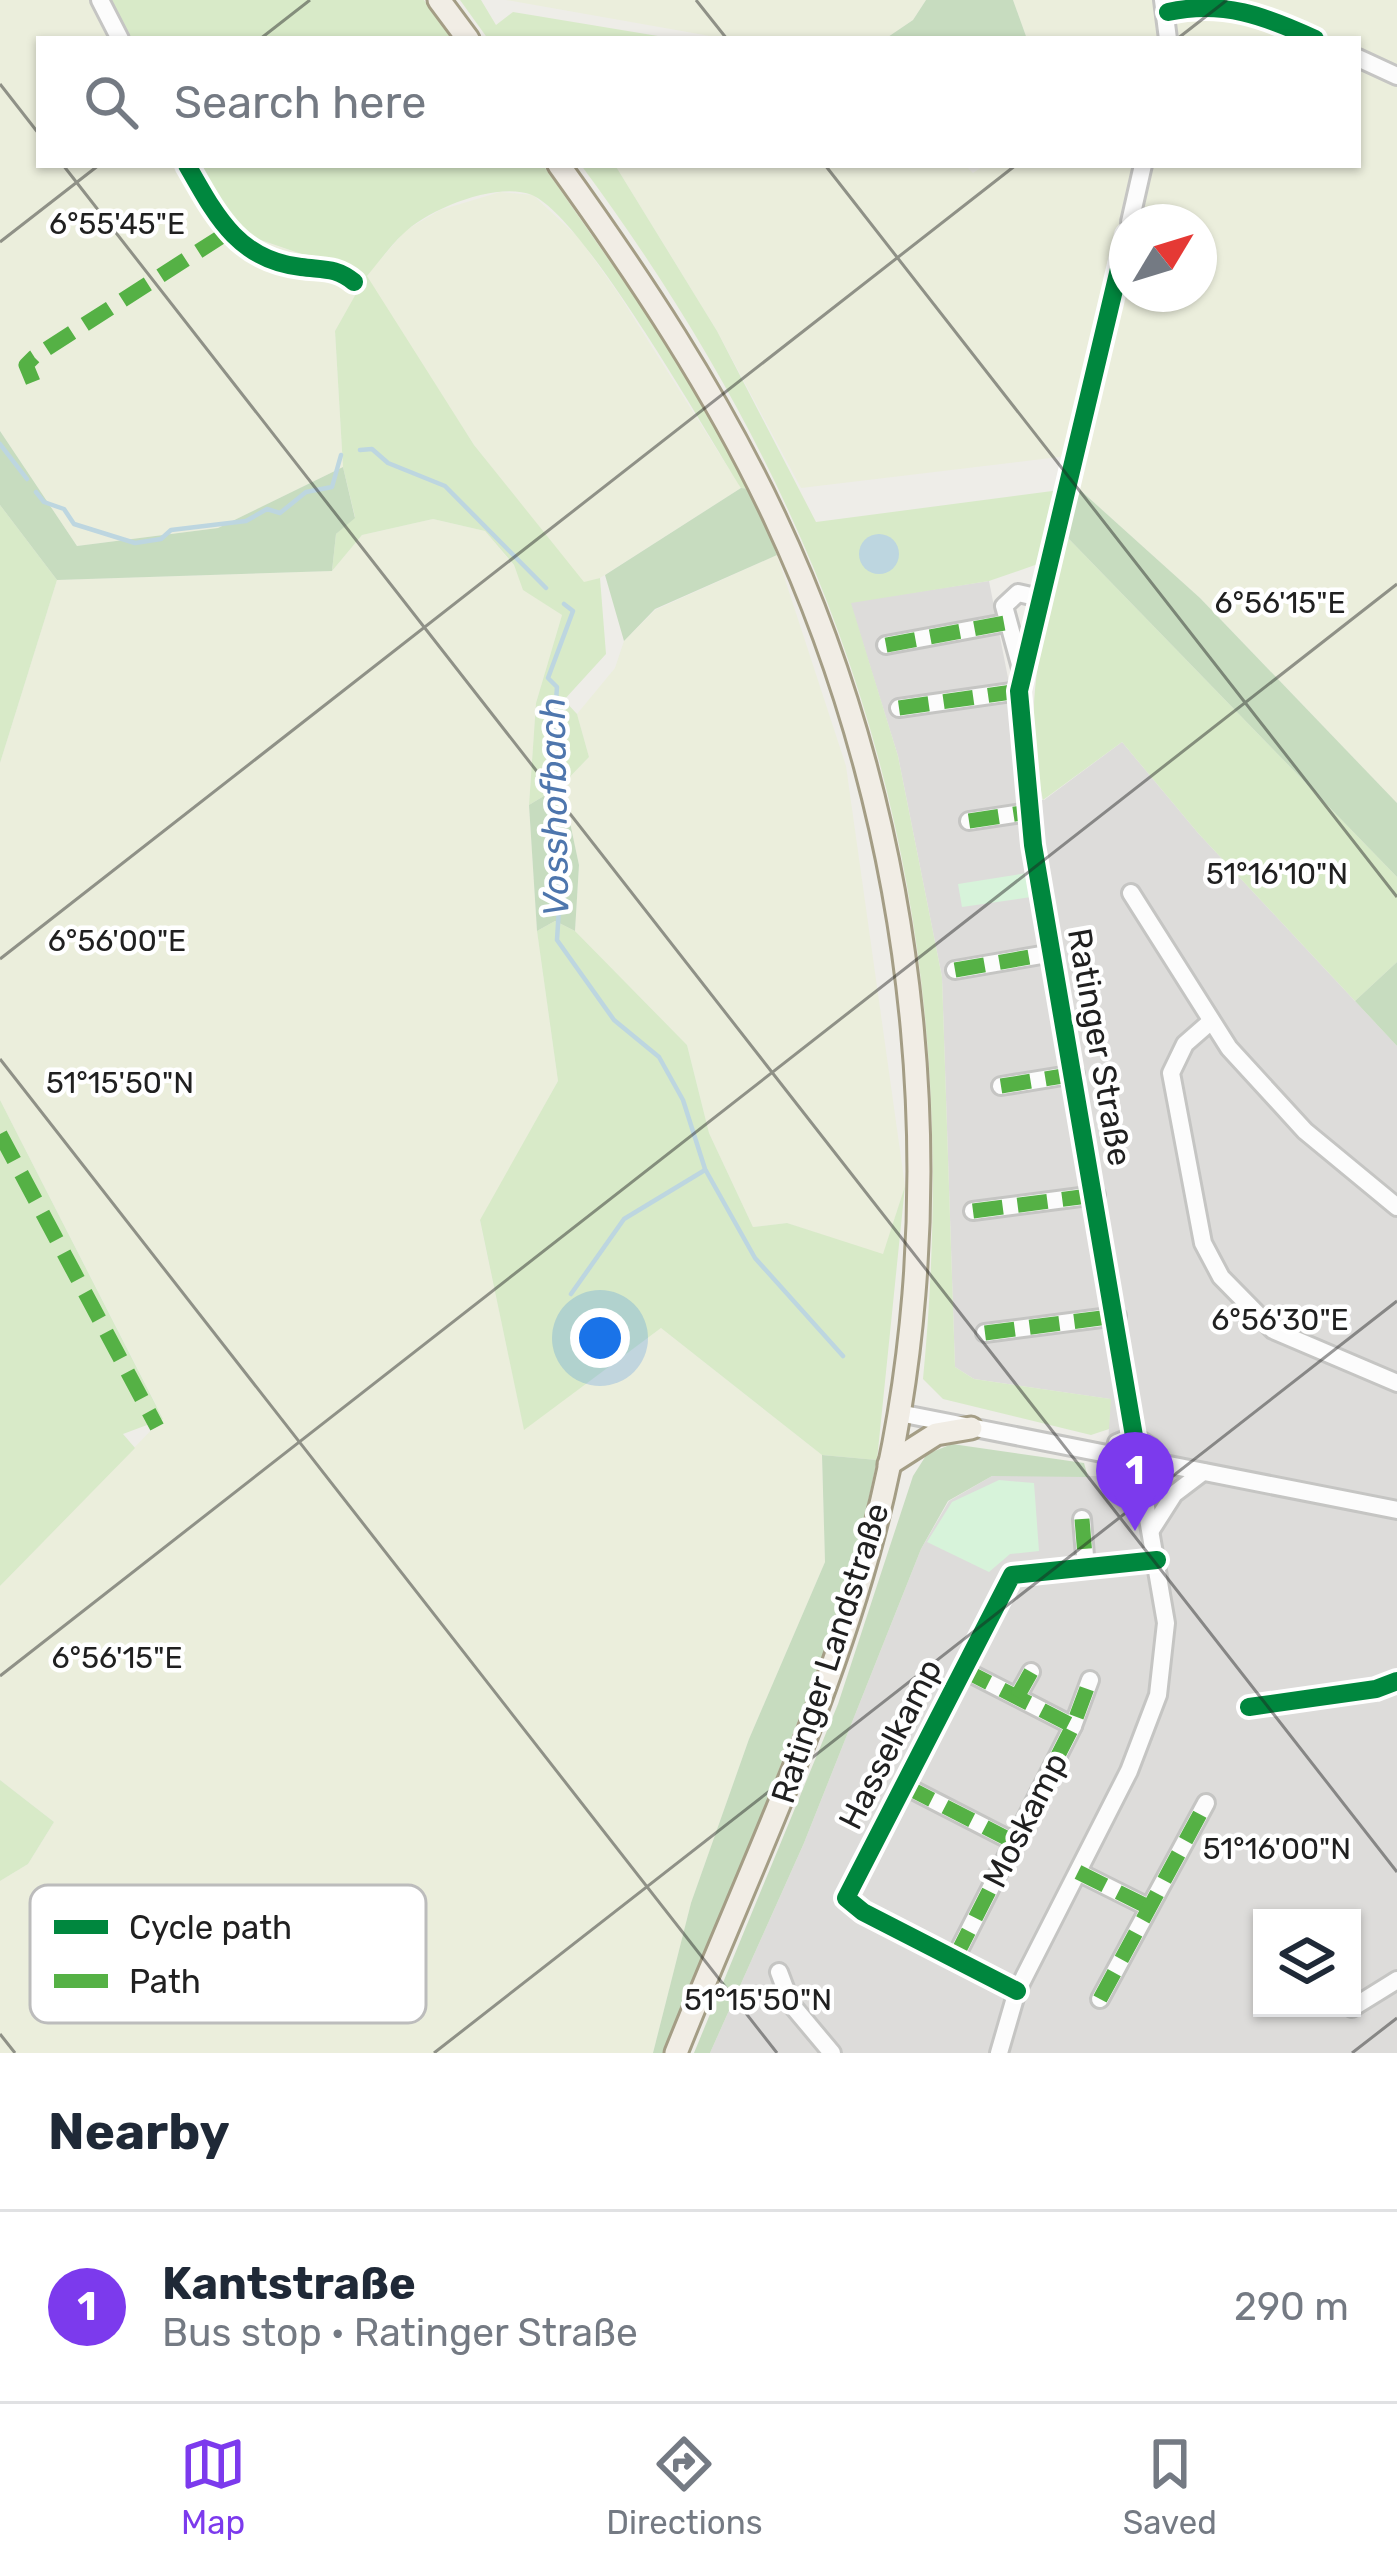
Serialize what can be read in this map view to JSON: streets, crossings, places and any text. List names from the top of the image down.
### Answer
{
  "streets": {
    "main road": ["Ratinger Landstraße"],
    "street": ["Ratinger Straße", "Hasselkamp", "Moskamp"]
  },
  "crossings": [
    ["Hasselkamp", "Moskamp"]
  ],
  "water": ["Vosshofbach"],
  "legend": ["Cycle path", "Path"],
  "north": "top right",
  "page": {
    "search": "Search here",
    "pins": "1",
    "heading": "Nearby",
    "list": [
      {
        "mark": "1",
        "name": "Kantstraße",
        "note": "Bus stop · Ratinger Straße",
        "value": "290 m"
      }
    ],
    "nav": ["Map", "Directions", "Saved"]
  },
  "coordinates": [
    "6°55'45\"E",
    "6°56'15\"E",
    "51°16'10\"N",
    "6°56'00\"E",
    "51°15'50\"N",
    "6°56'30\"E",
    "51°16'00\"N"
  ]
}
